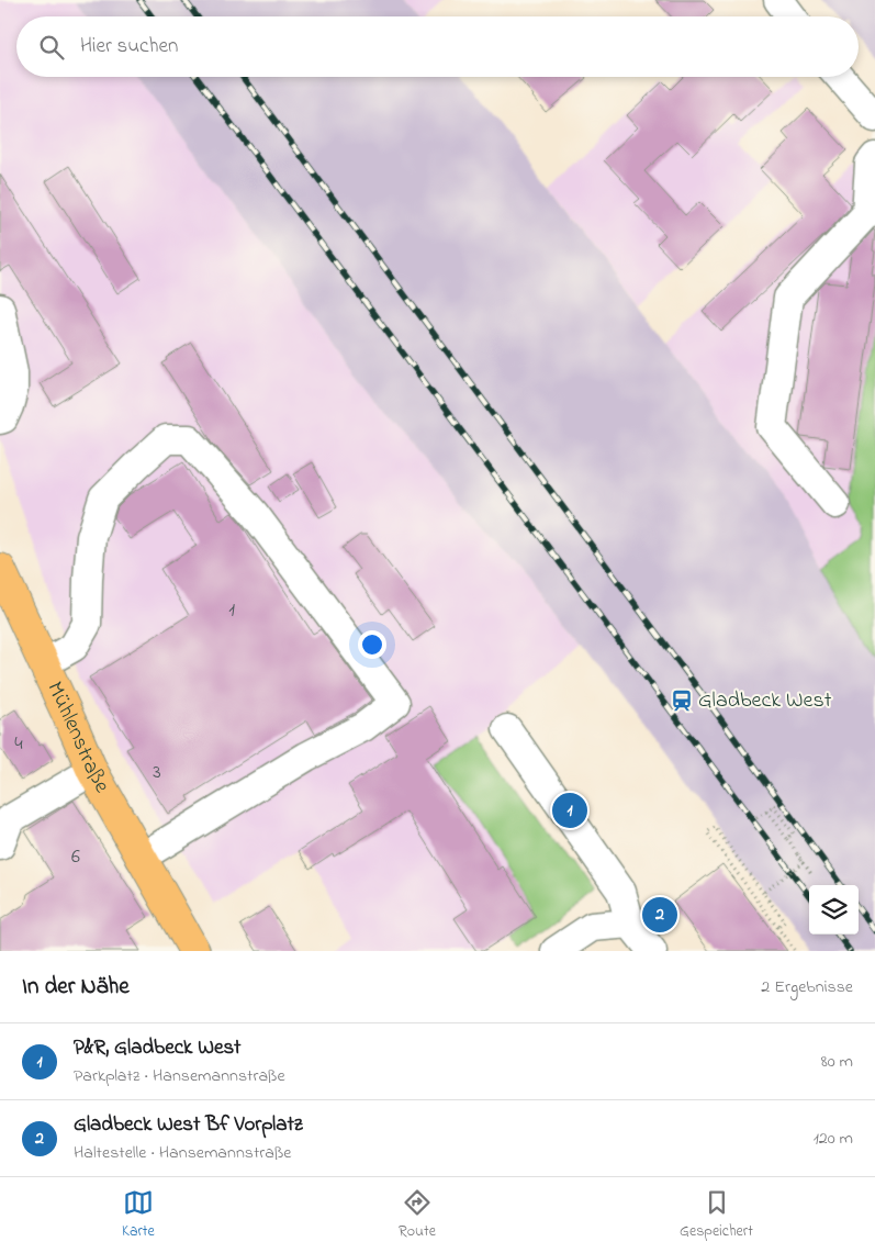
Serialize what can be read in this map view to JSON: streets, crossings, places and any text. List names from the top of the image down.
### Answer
{
  "streets": {
    "main road": ["Mühlenstraße"]
  },
  "places": {
    "station": ["Gladbeck West"]
  },
  "house_numbers": [
    "1",
    "4",
    "3",
    "6"
  ],
  "page": {
    "search": "Hier suchen",
    "pins": ["1", "2"],
    "heading": ["In der Nähe", "2 Ergebnisse"],
    "list": [
      {
        "mark": "1",
        "name": "P&R, Gladbeck West",
        "note": "Parkplatz · Hansemannstraße",
        "value": "80 m"
      },
      {
        "mark": "2",
        "name": "Gladbeck West Bf Vorplatz",
        "note": "Haltestelle · Hansemannstraße",
        "value": "120 m"
      }
    ],
    "nav": ["Karte", "Route", "Gespeichert"]
  }
}
